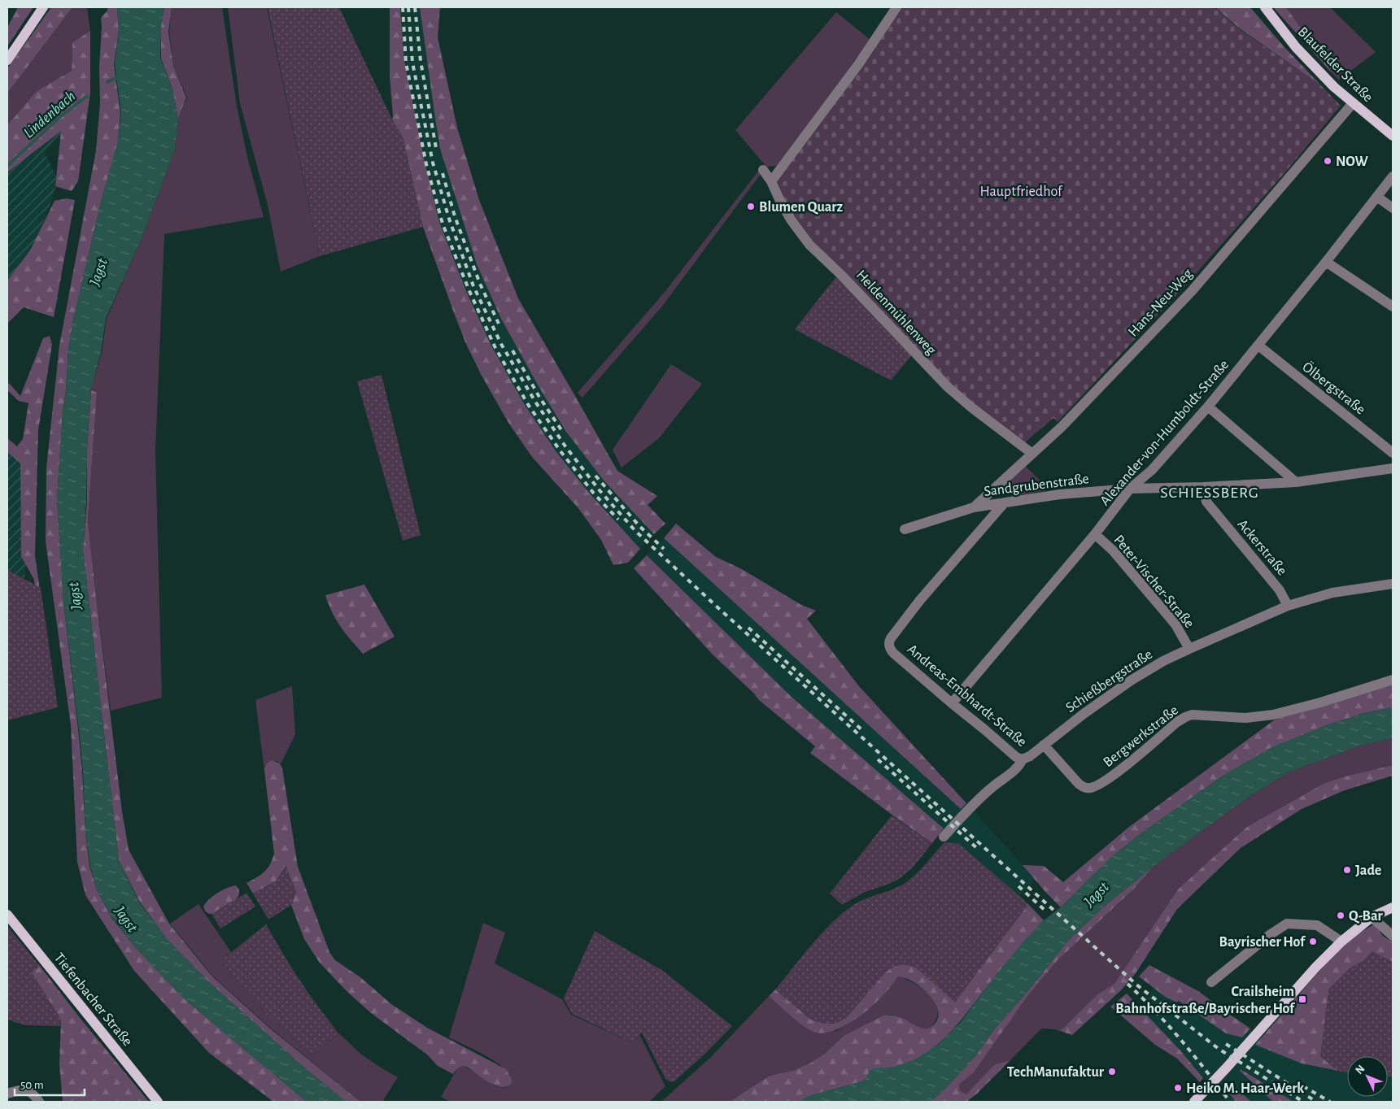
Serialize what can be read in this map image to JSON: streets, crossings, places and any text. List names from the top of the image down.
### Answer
{
  "streets": {
    "main road": ["Blaufelder Straße", "Tiefenbacher Straße"],
    "street": [
      "Hans-Neu-Weg",
      "Heldenmühlenweg",
      "Ölbergstraße",
      "Alexander-von-Humboldt-Straße",
      "Sandgrubenstraße",
      "Ackerstraße",
      "Peter-Vischer-Straße",
      "Schießbergstraße",
      "Andreas-Embhardt-Straße",
      "Bergwerkstraße"
    ]
  },
  "crossings": [
    ["Blaufelder Straße", "Hans-Neu-Weg"],
    ["Hans-Neu-Weg", "Heldenmühlenweg"],
    ["Hans-Neu-Weg", "Sandgrubenstraße"],
    ["Ölbergstraße", "Alexander-von-Humboldt-Straße"],
    ["Alexander-von-Humboldt-Straße", "Sandgrubenstraße"],
    ["Alexander-von-Humboldt-Straße", "Peter-Vischer-Straße"],
    ["Alexander-von-Humboldt-Straße", "Andreas-Embhardt-Straße"],
    ["Sandgrubenstraße", "Ackerstraße"],
    ["Sandgrubenstraße", "Andreas-Embhardt-Straße"],
    ["Ackerstraße", "Schießbergstraße"],
    ["Peter-Vischer-Straße", "Schießbergstraße"],
    ["Schießbergstraße", "Andreas-Embhardt-Straße"],
    ["Schießbergstraße", "Bergwerkstraße"]
  ],
  "districts": ["SCHIESSBERG"],
  "water": ["Lindenbach", "Jagst"],
  "parks": ["Hauptfriedhof"],
  "places": {
    "other": [
      "NOW",
      "Blumen Quarz",
      "Jade",
      "Q-Bar",
      "Bayrischer Hof",
      "TechManufaktur",
      "Heiko M. Haar-Werk"
    ],
    "transit": ["Crailsheim Bahnhofstraße/Bayrischer Hof"]
  },
  "scale_bar": "50 m",
  "north": "top left"
}
